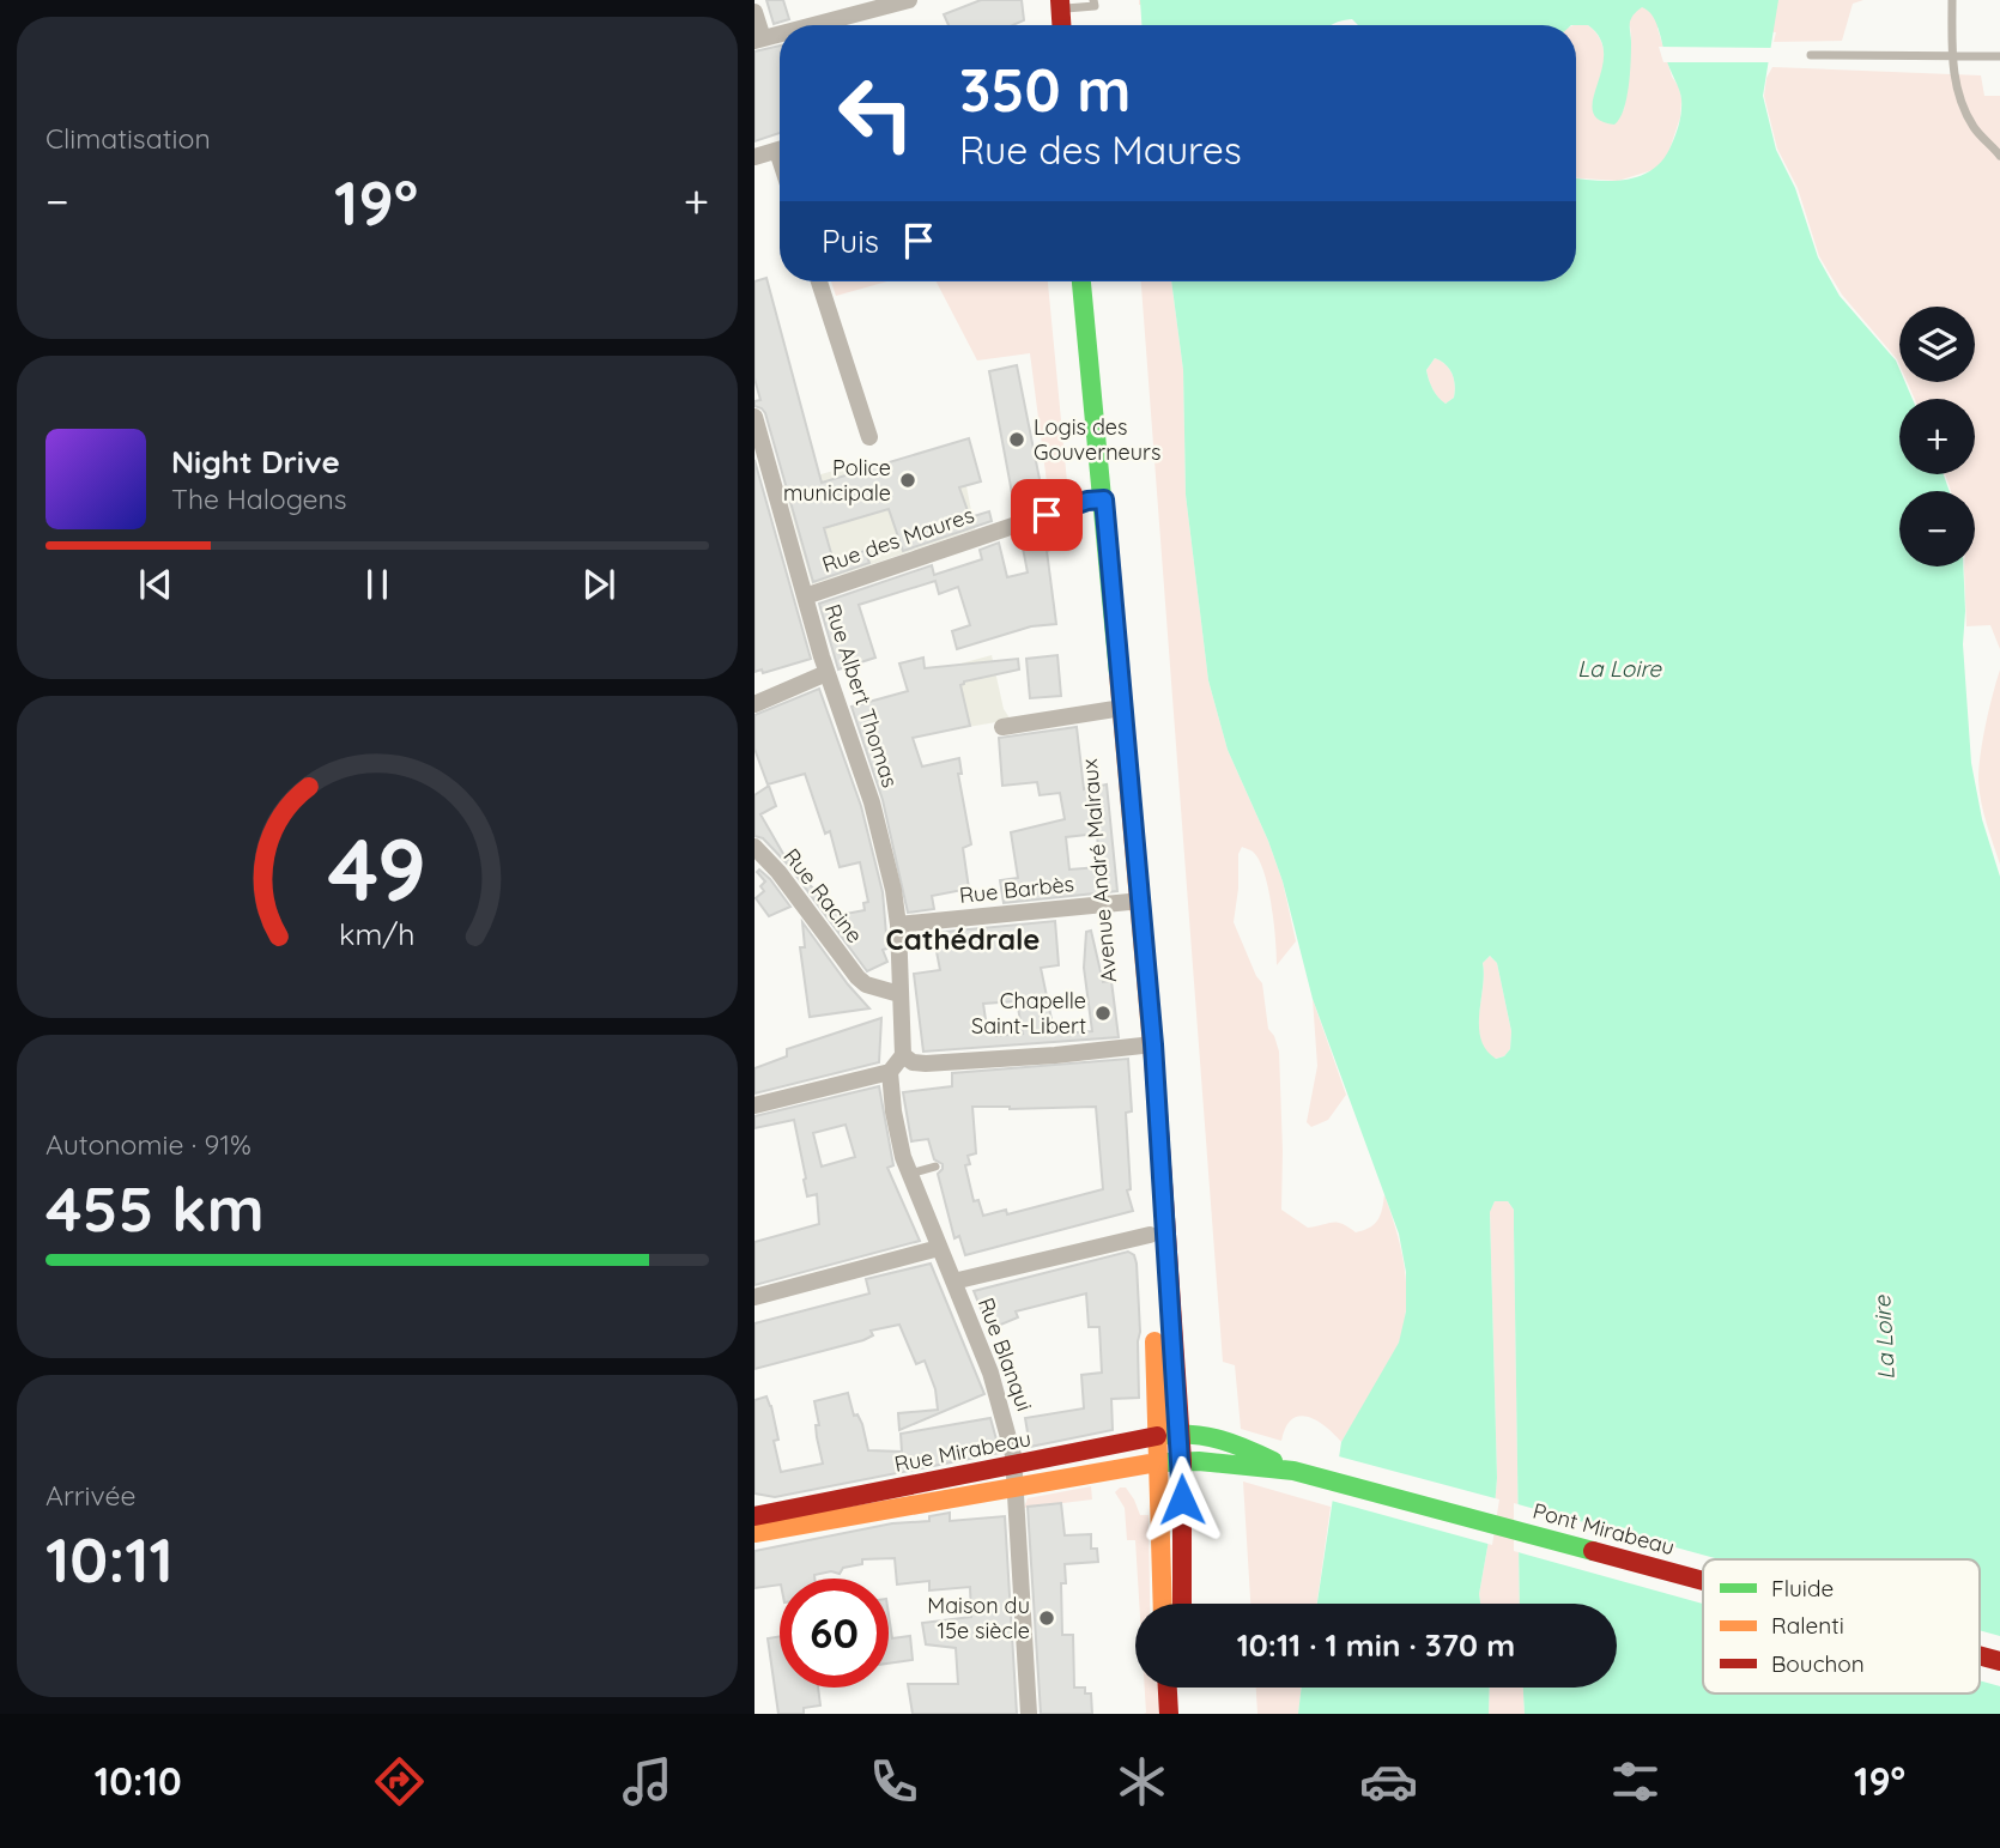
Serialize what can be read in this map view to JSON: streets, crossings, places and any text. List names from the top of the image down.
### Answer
{
  "streets": {
    "main road": ["Avenue André Malraux", "Rue Mirabeau", "Pont Mirabeau"],
    "street": [
      "Rue des Maures",
      "Rue Albert Thomas",
      "Rue Barbès",
      "Rue Racine",
      "Rue Blanqui"
    ]
  },
  "crossings": [
    ["Rue des Maures", "Rue Albert Thomas"],
    ["Rue des Maures", "Avenue André Malraux"],
    ["Rue Albert Thomas", "Rue Barbès"],
    ["Rue Albert Thomas", "Rue Racine"],
    ["Avenue André Malraux", "Rue Barbès"],
    ["Avenue André Malraux", "Rue Mirabeau"],
    ["Avenue André Malraux", "Pont Mirabeau"],
    ["Rue Blanqui", "Rue Mirabeau"],
    ["Rue Mirabeau", "Pont Mirabeau"]
  ],
  "districts": ["Cathédrale"],
  "water": ["La Loire"],
  "places": [
    "Logis des Gouverneurs",
    "Police municipale",
    "Chapelle Saint-Libert",
    "Maison du 15e siècle"
  ],
  "legend": ["Fluide", "Ralenti", "Bouchon"],
  "page": {
    "tile": [
      "Climatisation",
      ["Autonomie · 91%", "455 km"],
      ["Arrivée", "10:11"]
    ],
    "turn": ["350 m", "Rue des Maures"],
    "heat": ["−", "19°", "+"],
    "then": "Puis",
    "map_buttons": ["+", "−"],
    "song": ["Night Drive", "The Halogens"],
    "limit": "60",
    "trip": "10:11 · 1 min · 370 m",
    "tabs": ["10:10", "19°"],
    "gauge": ["49", "km/h"]
  }
}
